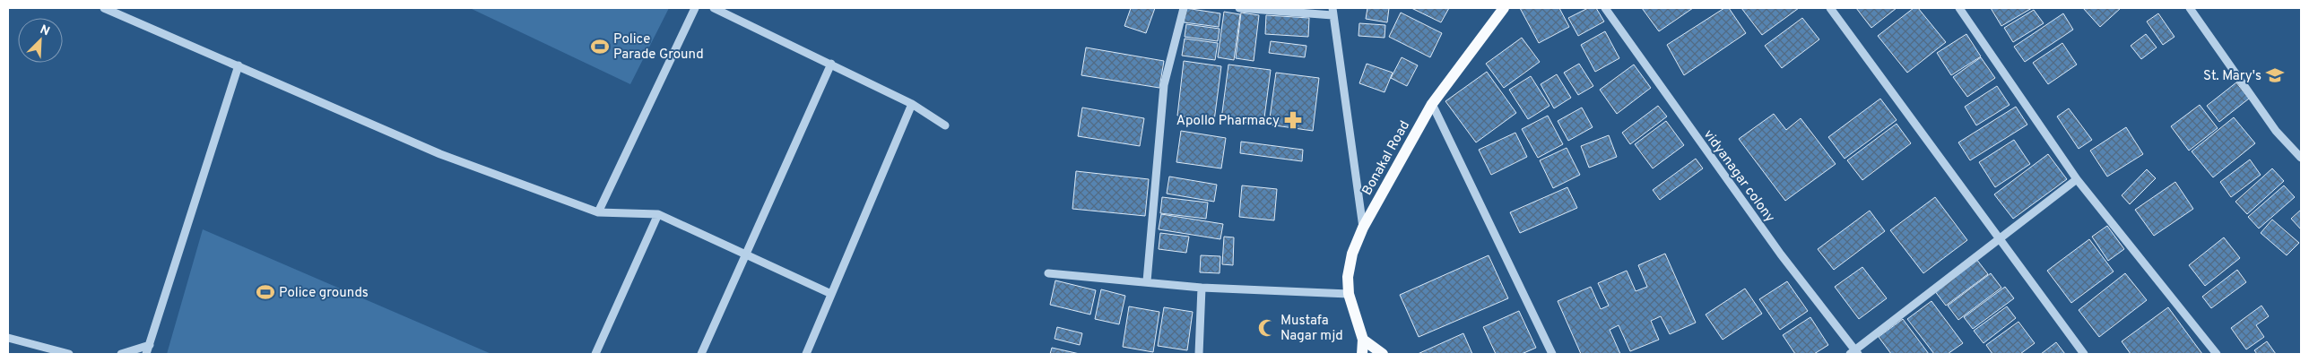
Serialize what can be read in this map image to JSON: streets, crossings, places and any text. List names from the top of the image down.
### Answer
{
  "streets": {
    "main road": ["Bonakal Road"],
    "street": ["vidyanagar colony"]
  },
  "places": {
    "sports": ["Police Parade Ground", "Police grounds"],
    "school or university": ["St. Mary's"],
    "pharmacy": ["Apollo Pharmacy"],
    "mosque": ["Mustafa Nagar mjd"]
  },
  "north": "top right"
}
